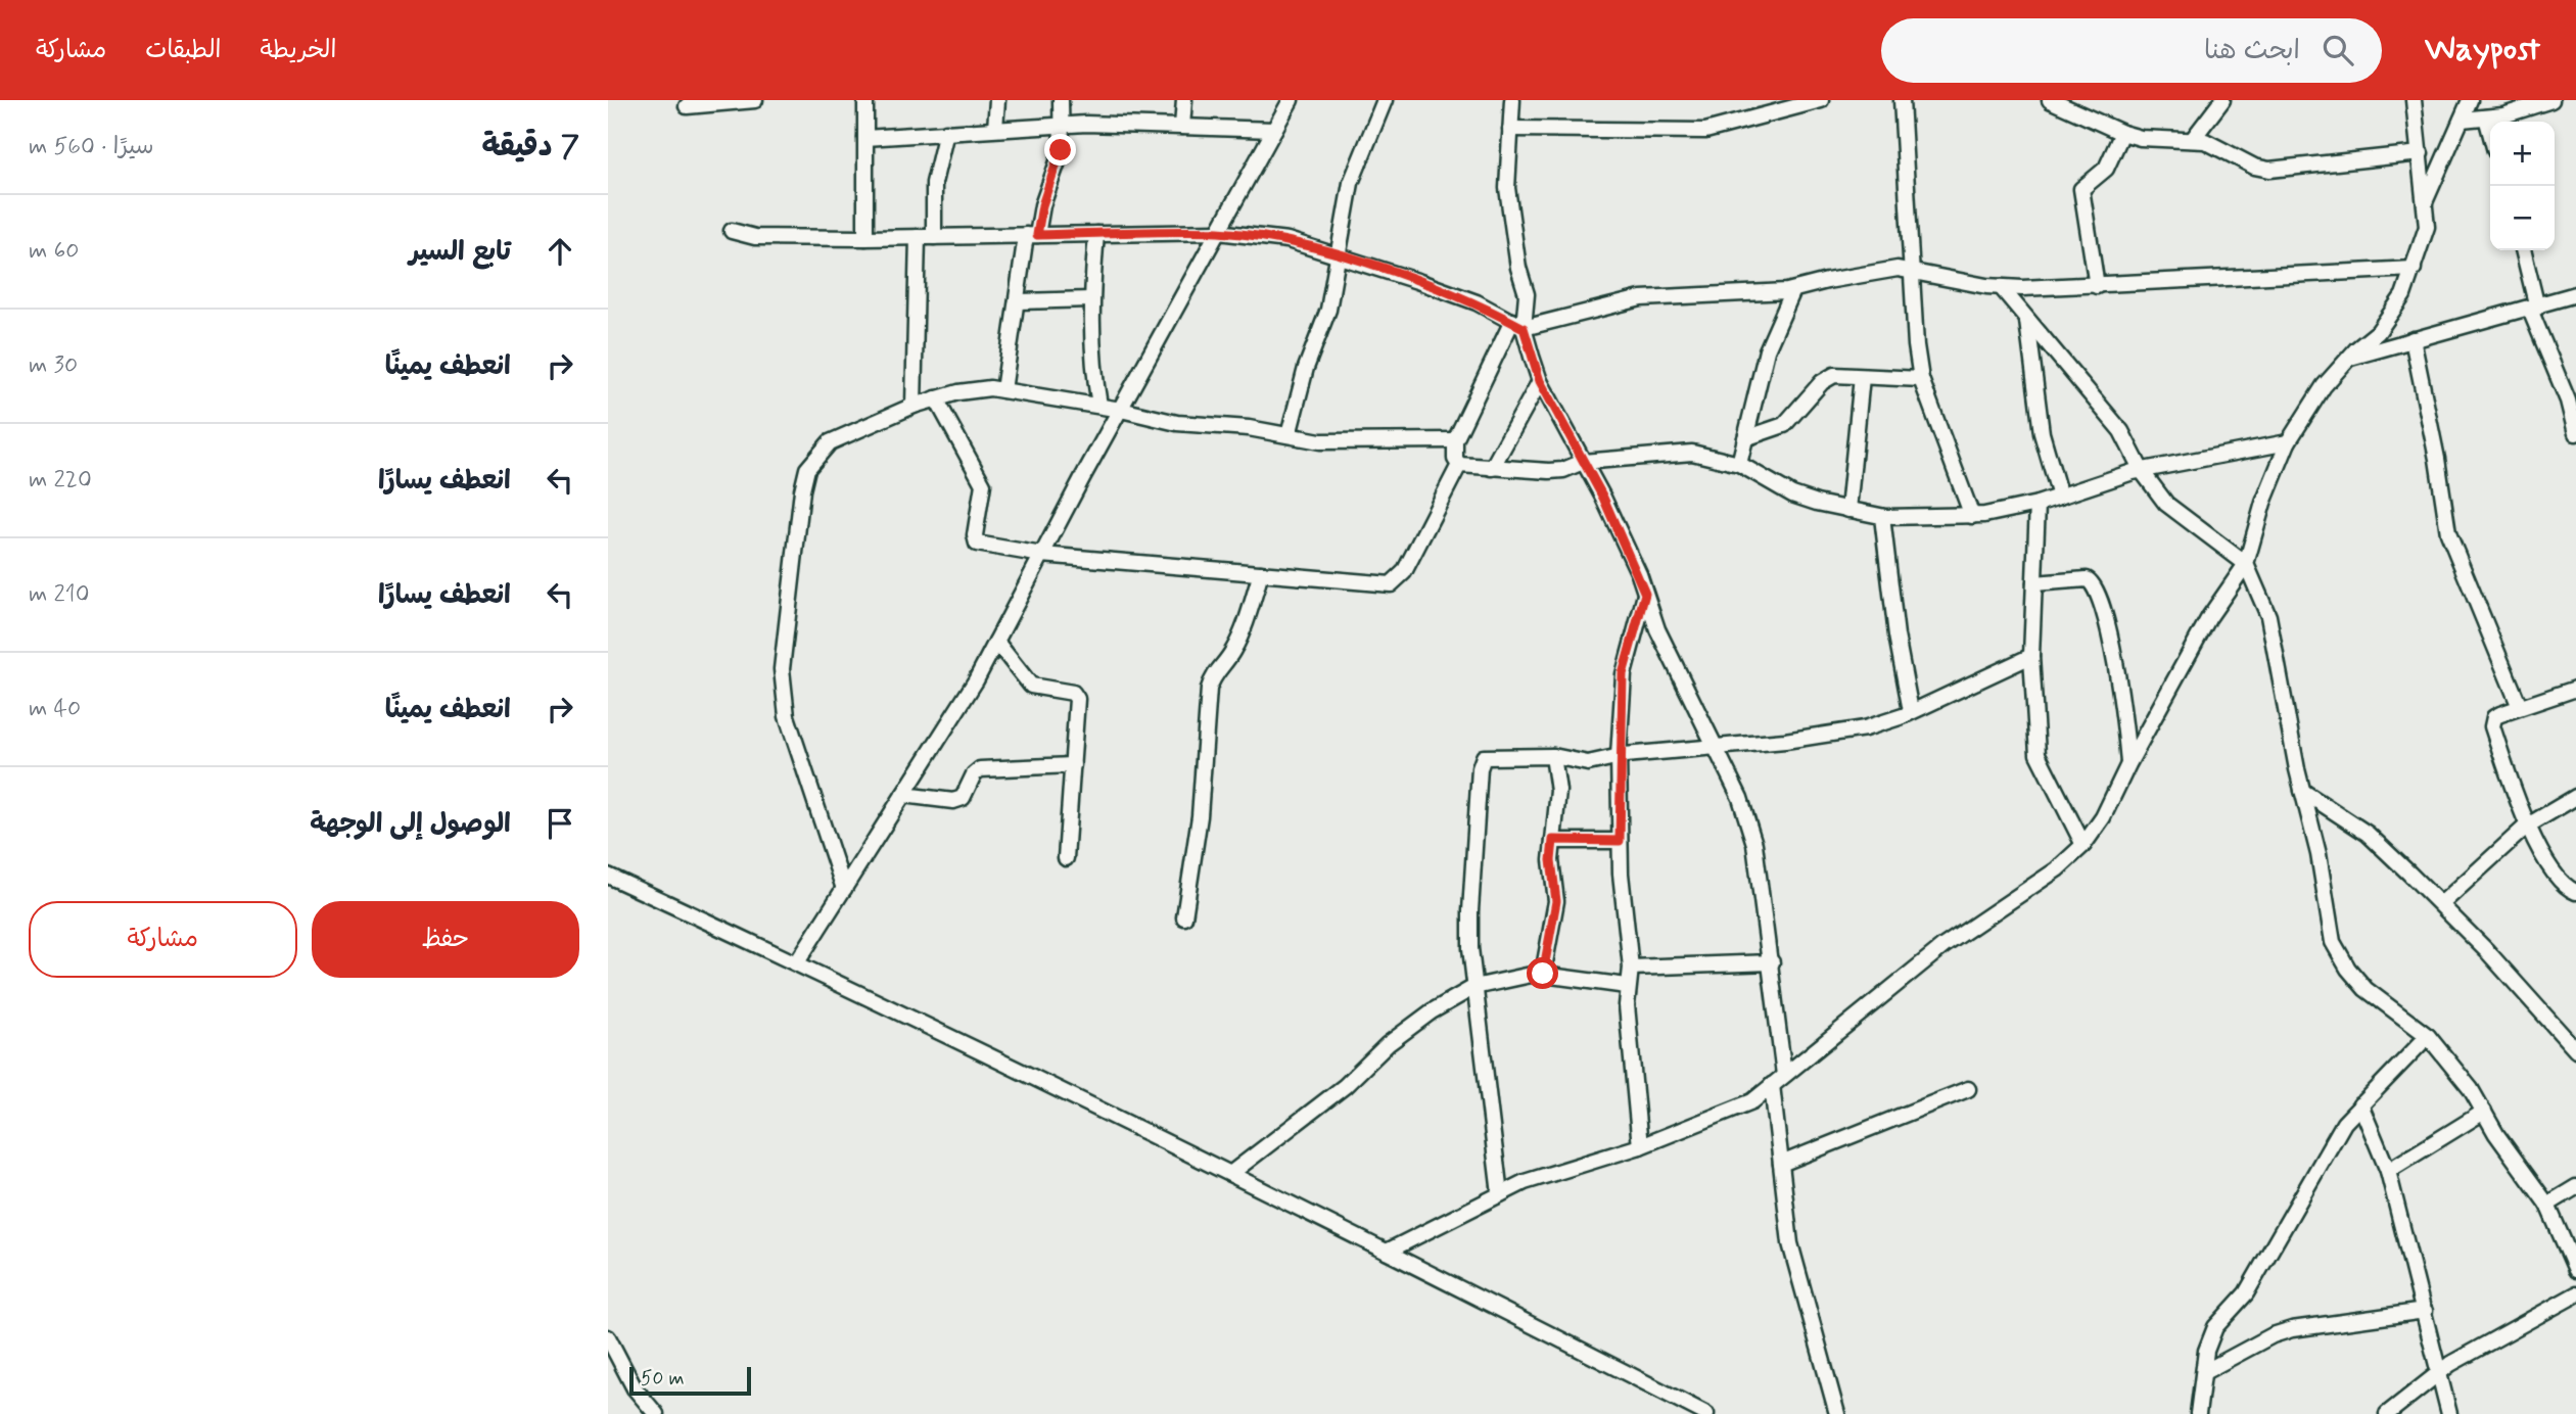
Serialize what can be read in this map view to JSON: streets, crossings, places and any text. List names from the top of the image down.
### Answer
{
  "scale_bar": "50 m",
  "page": {
    "header": "Waypost",
    "search": "ابحث هنا",
    "nav": ["الخريطة", "الطبقات", "مشاركة"],
    "heading": ["7 دقيقة", "سيرًا · 560 m"],
    "map_buttons": ["+", "−"],
    "list": [
      ["تابع السير", "60 m"],
      ["انعطف يمينًا", "30 m"],
      ["انعطف يسارًا", "220 m"],
      ["انعطف يسارًا", "210 m"],
      ["انعطف يمينًا", "40 m"],
      "الوصول إلى الوجهة"
    ],
    "buttons": ["حفظ", "مشاركة"],
    "scale": "50 m"
  }
}
